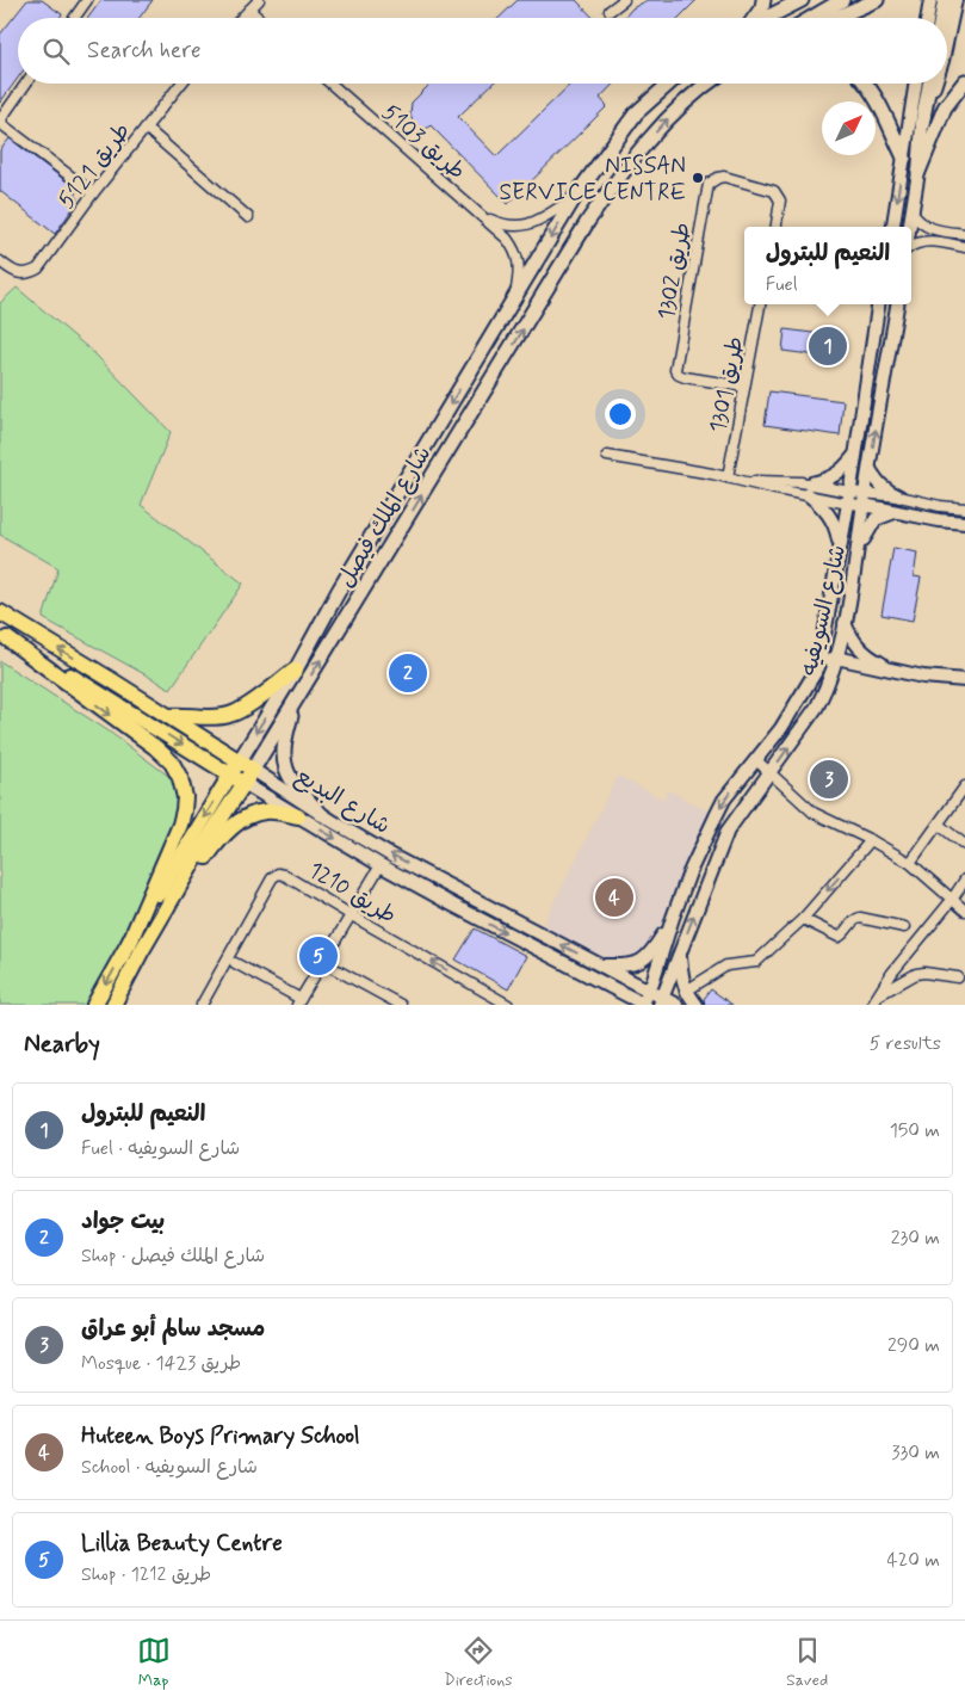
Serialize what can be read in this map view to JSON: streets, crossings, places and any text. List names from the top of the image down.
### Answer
{
  "streets": {
    "main road": ["شارع الملك فيصل", "شارع البديع"],
    "street": [
      "طريق 5103",
      "طريق 5121",
      "طريق 1302",
      "طريق 1301",
      "شارع السويفيه",
      "طريق 1210"
    ]
  },
  "crossings": [
    ["طريق 5103", "شارع الملك فيصل"],
    ["طريق 1302", "طريق 1301"],
    ["شارع الملك فيصل", "شارع البديع"],
    ["شارع السويفيه", "شارع البديع"]
  ],
  "places": ["NISSAN SERVICE CENTRE"],
  "north": "top right",
  "page": {
    "search": "Search here",
    "popup": ["النعيم للبترول", "Fuel"],
    "pins": [
      "1",
      "2",
      "3",
      "4",
      "5"
    ],
    "heading": ["Nearby", "5 results"],
    "list": [
      {
        "mark": "1",
        "name": "النعيم للبترول",
        "note": "Fuel · شارع السويفيه",
        "value": "150 m"
      },
      {
        "mark": "2",
        "name": "بيت جواد",
        "note": "Shop · شارع الملك فيصل",
        "value": "230 m"
      },
      {
        "mark": "3",
        "name": "مسجد سالم أبو عراق",
        "note": "Mosque · طريق 1423",
        "value": "290 m"
      },
      {
        "mark": "4",
        "name": "Huteen Boys Primary School",
        "note": "School · شارع السويفيه",
        "value": "330 m"
      },
      {
        "mark": "5",
        "name": "Lillia Beauty Centre",
        "note": "Shop · طريق 1212",
        "value": "420 m"
      }
    ],
    "nav": ["Map", "Directions", "Saved"]
  }
}
